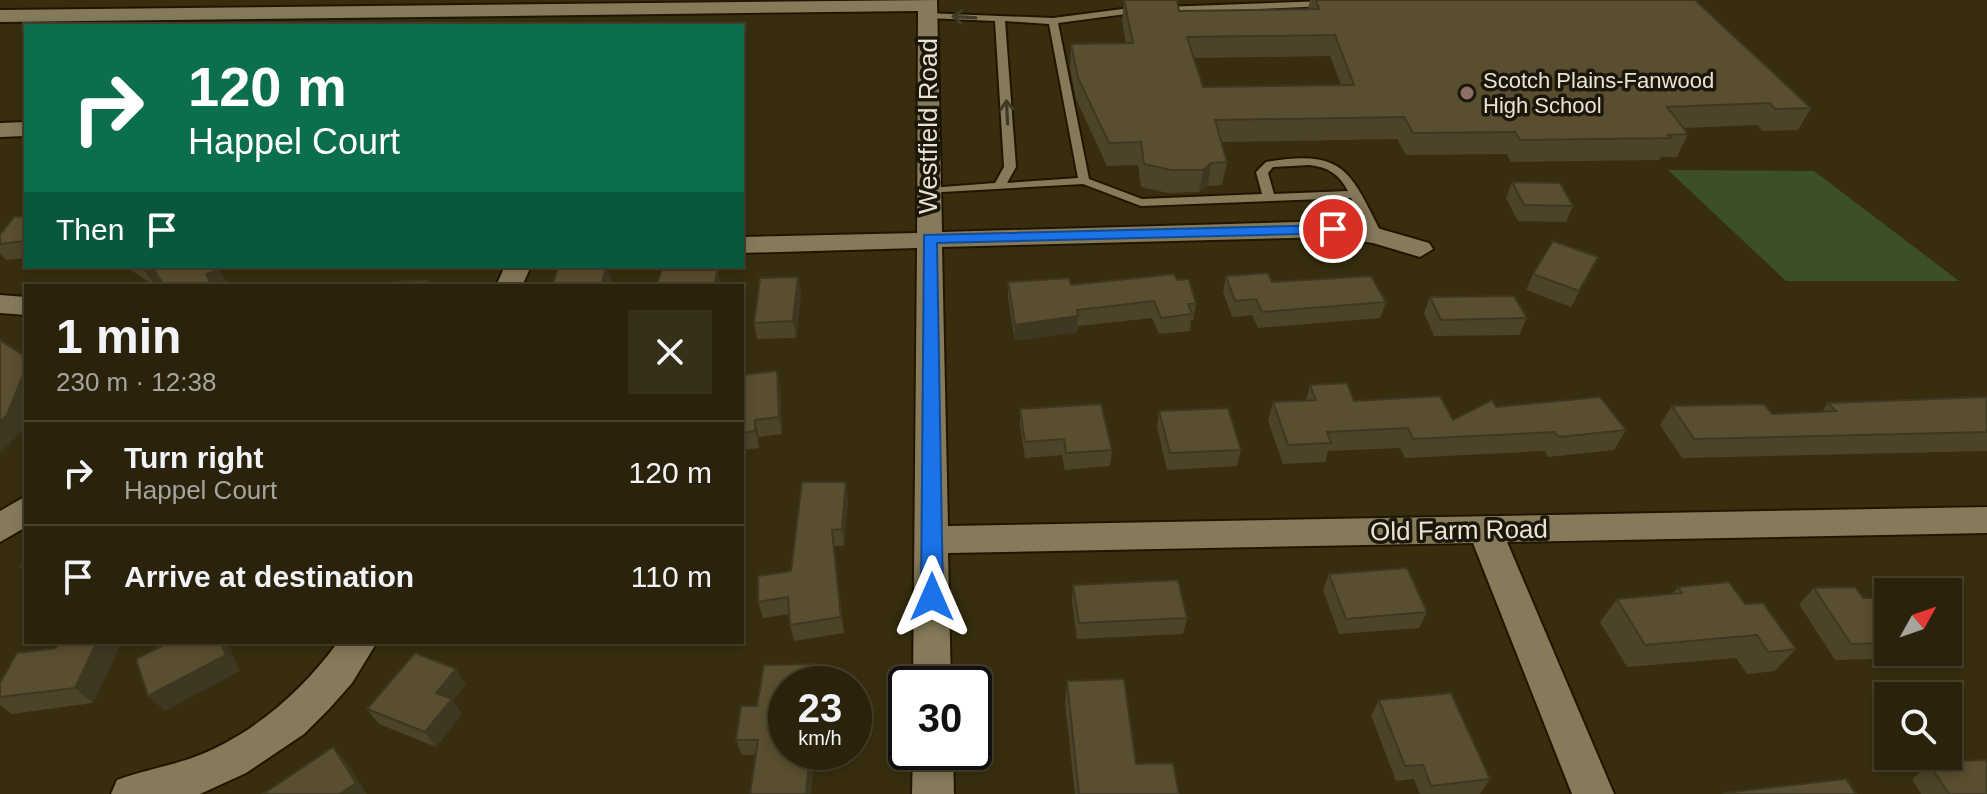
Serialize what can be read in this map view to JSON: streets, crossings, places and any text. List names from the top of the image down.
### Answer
{
  "streets": {
    "street": ["Westfield Road", "Old Farm Road"]
  },
  "crossings": [
    ["Westfield Road", "Old Farm Road"]
  ],
  "places": ["Scotch Plains-Fanwood High School"],
  "north": "top right",
  "page": {
    "turn": ["120 m", "Happel Court"],
    "then": "Then",
    "heading": ["1 min", "230 m · 12:38"],
    "list": [
      {
        "name": "Turn right",
        "note": "Happel Court",
        "value": "120 m"
      },
      {
        "name": "Arrive at destination",
        "value": "110 m"
      }
    ],
    "speed": "23 km/h",
    "limit": "30"
  }
}
